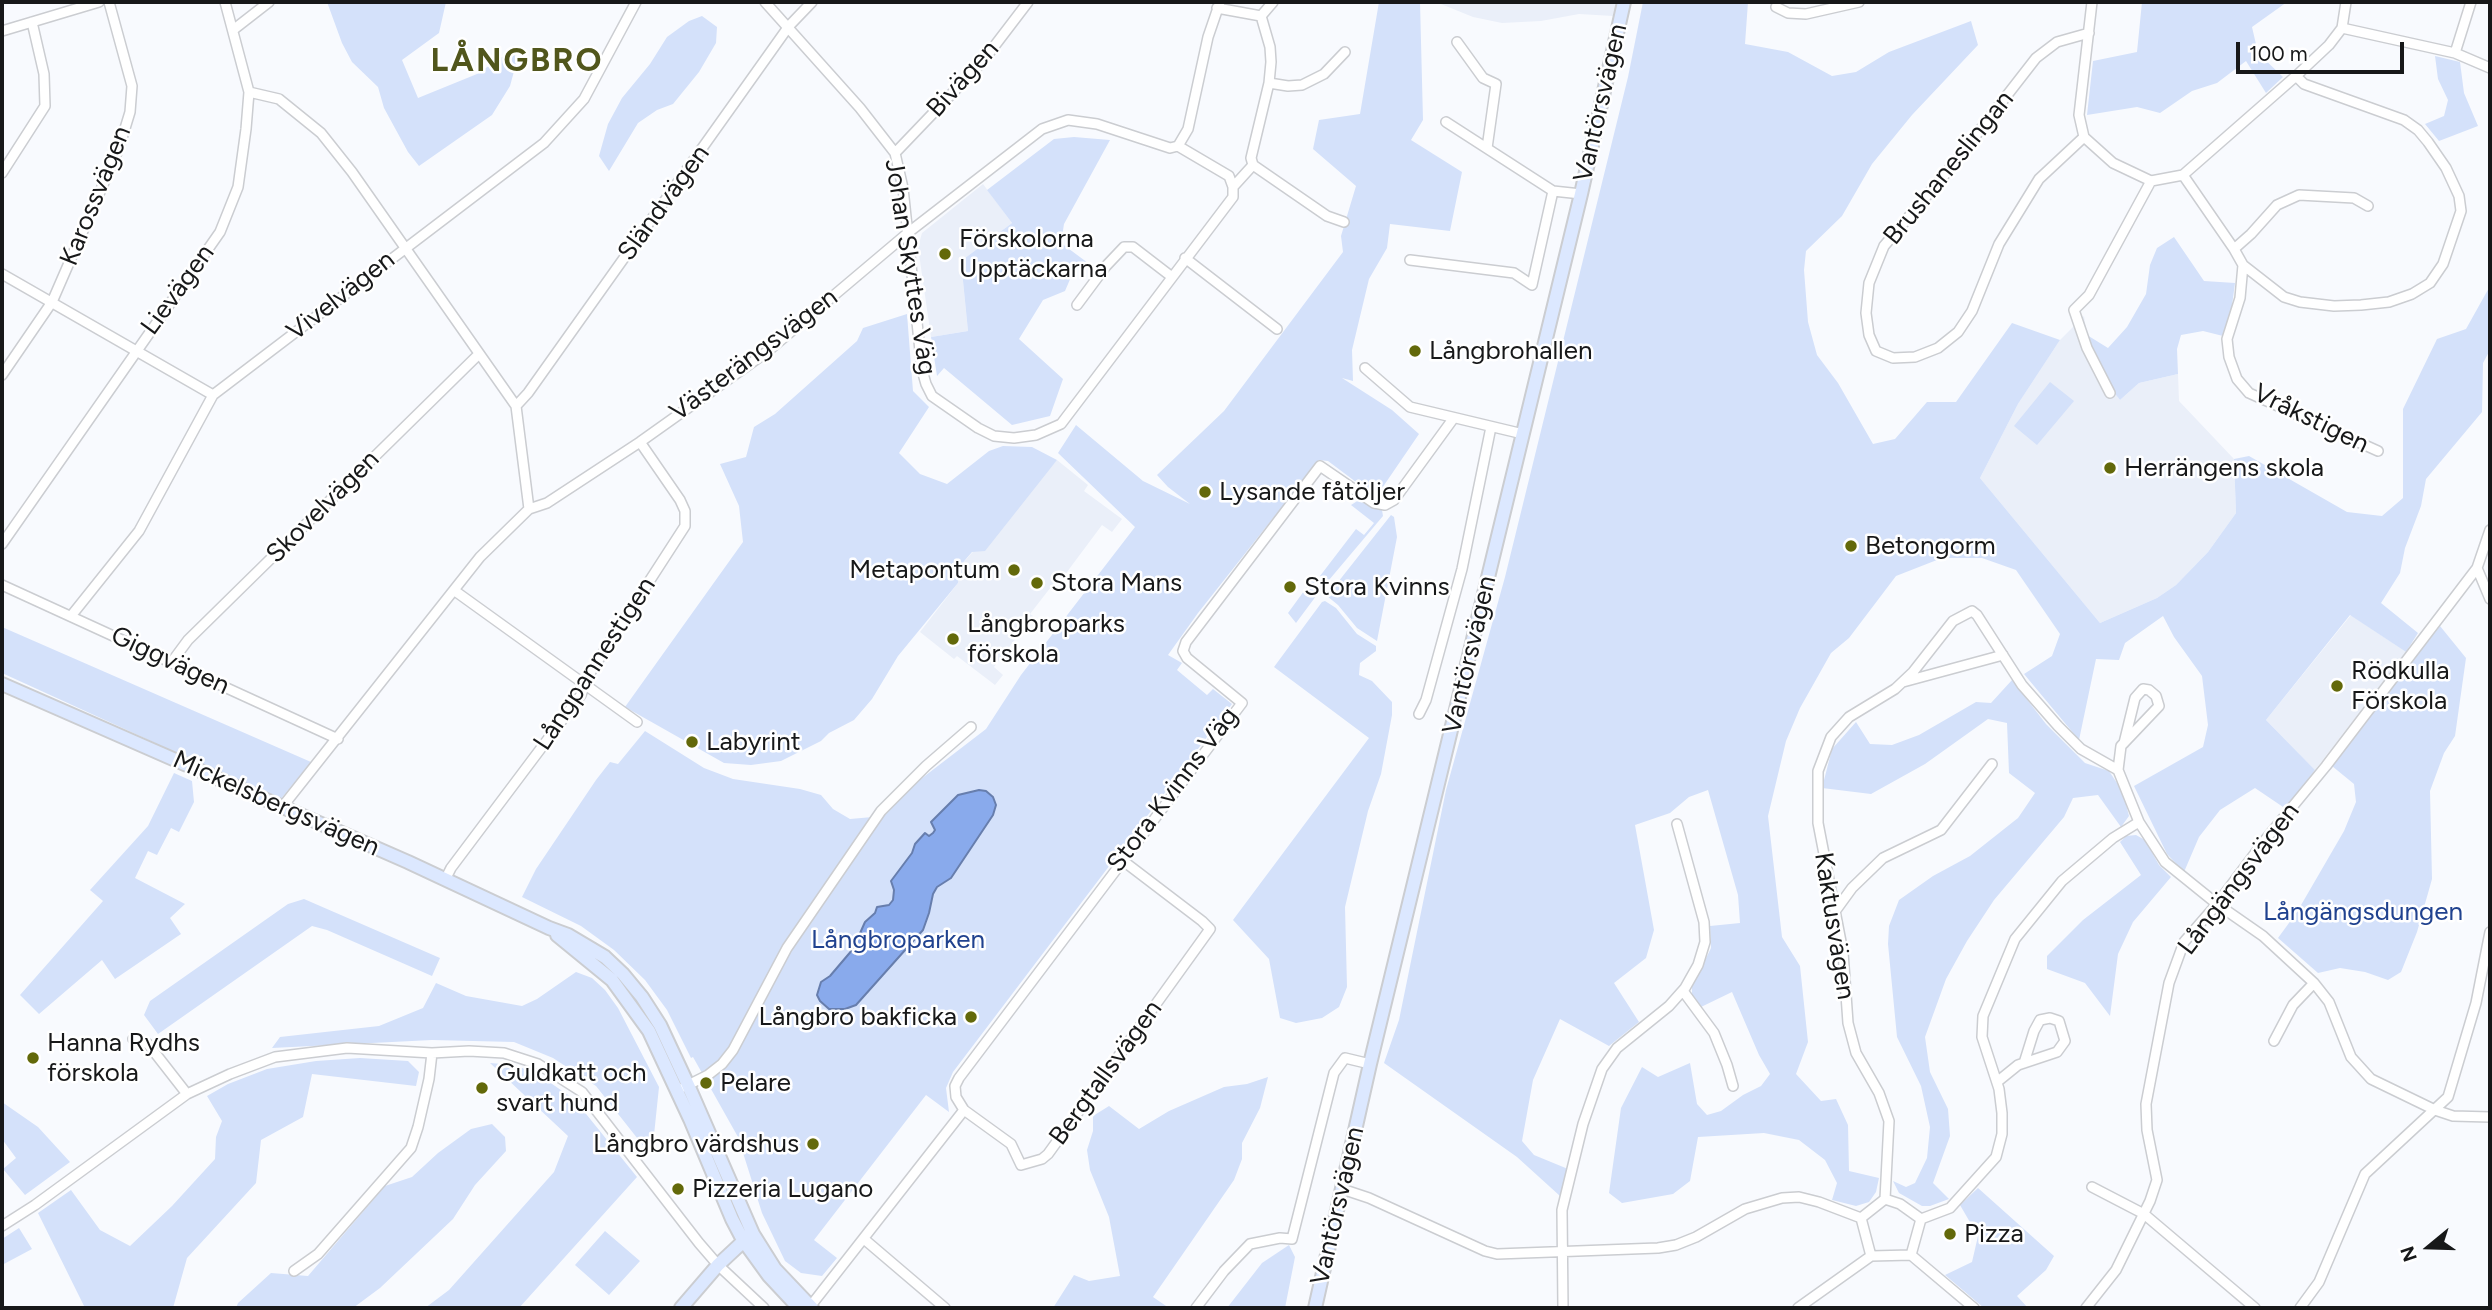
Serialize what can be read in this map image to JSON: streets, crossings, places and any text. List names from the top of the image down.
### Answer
{
  "streets": {
    "street": [
      "Bivägen",
      "Vantörsvägen",
      "Brushaneslingan",
      "Karossvägen",
      "Sländvägen",
      "Johan Skyttes Väg",
      "Lievägen",
      "Vivelvägen",
      "Västerängsvägen",
      "Vråkstigen",
      "Skovelvägen",
      "Giggvägen",
      "Långpannestigen",
      "Stora Kvinns Väg",
      "Mickelsbergsvägen",
      "Långängsvägen",
      "Kaktusvägen",
      "Bergtallsvägen"
    ]
  },
  "crossings": [
    ["Bivägen", "Johan Skyttes Väg"],
    ["Sländvägen", "Johan Skyttes Väg"],
    ["Johan Skyttes Väg", "Västerängsvägen"],
    ["Vivelvägen", "Giggvägen"],
    ["Västerängsvägen", "Giggvägen"],
    ["Västerängsvägen", "Långpannestigen"],
    ["Västerängsvägen", "Mickelsbergsvägen"],
    ["Skovelvägen", "Giggvägen"],
    ["Långpannestigen", "Mickelsbergsvägen"],
    ["Stora Kvinns Väg", "Bergtallsvägen"]
  ],
  "districts": ["LÅNGBRO"],
  "parks": ["Långängsdungen", "Långbroparken"],
  "places": [
    "Förskolorna Upptäckarna",
    "Långbrohallen",
    "Herrängens skola",
    "Lysande fåtöljer",
    "Betongorm",
    "Metapontum",
    "Stora Mans",
    "Stora Kvinns",
    "Långbroparks förskola",
    "Rödkulla Förskola",
    "Labyrint",
    "Långbro bakficka",
    "Hanna Rydhs förskola",
    "Pelare",
    "Guldkatt och svart hund",
    "Långbro värdshus",
    "Pizzeria Lugano",
    "Pizza"
  ],
  "scale_bar": "100 m",
  "north": "left"
}
